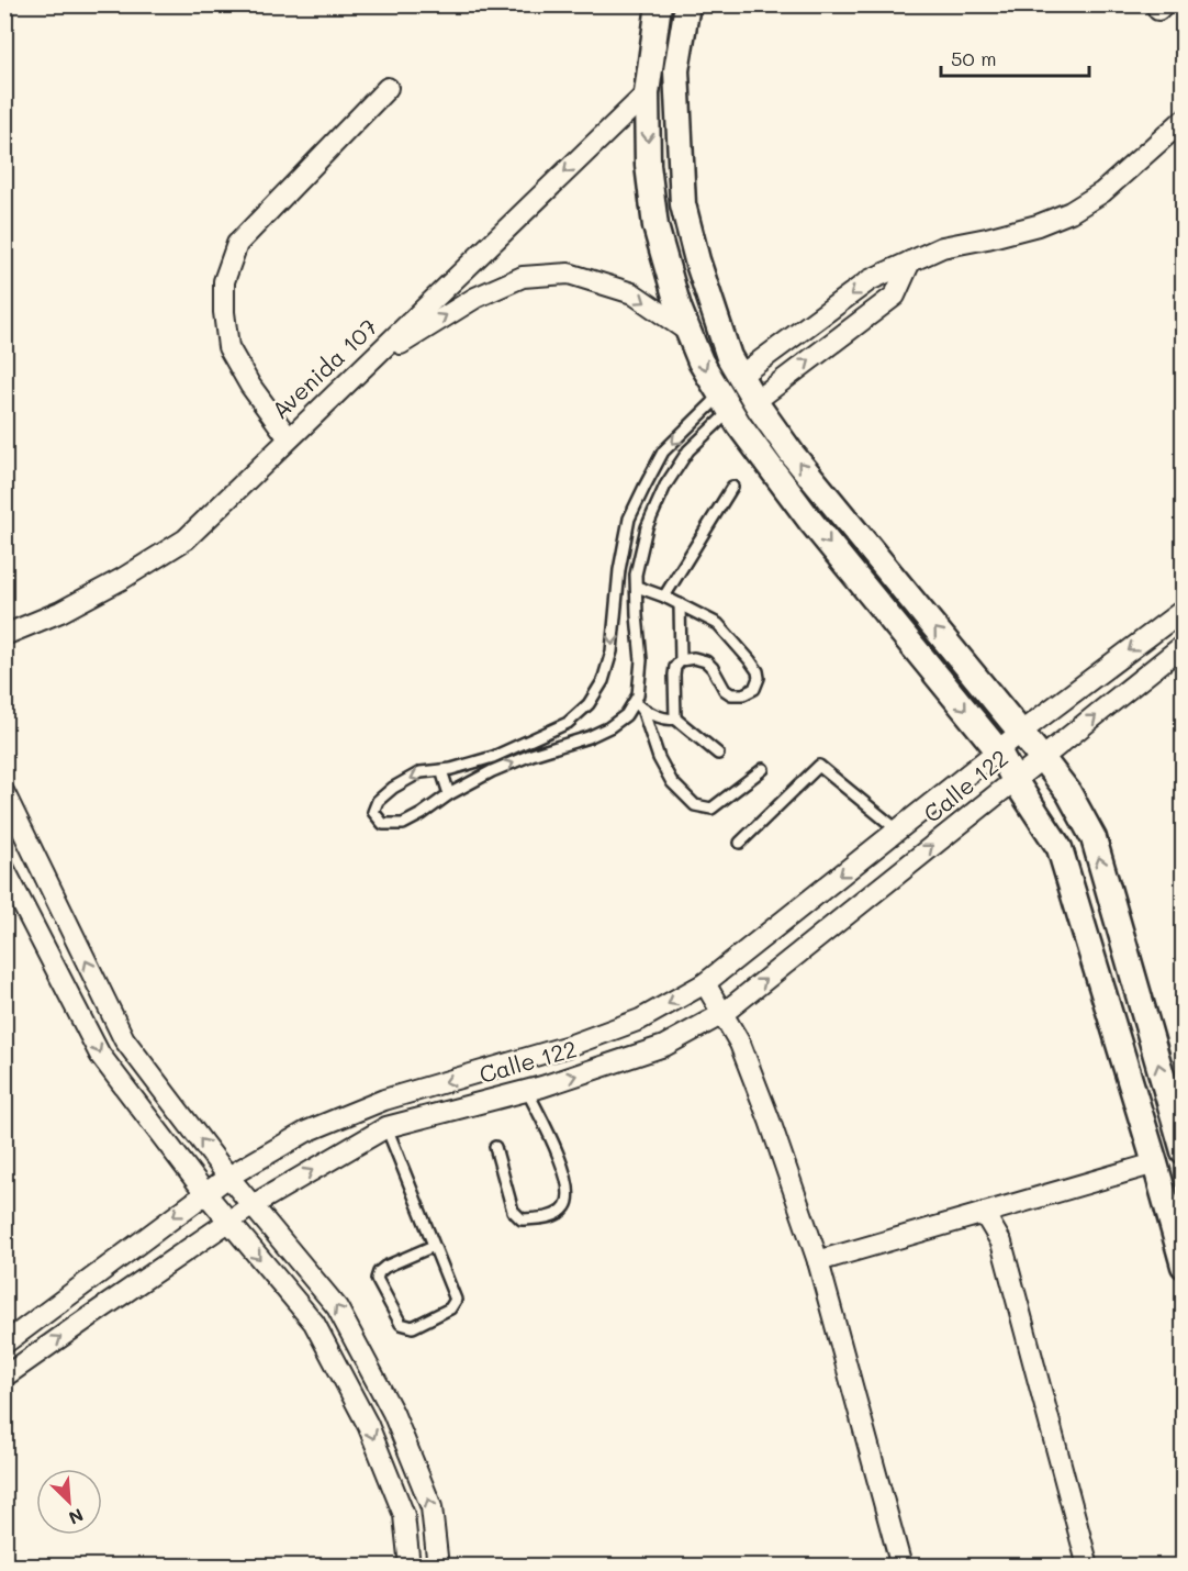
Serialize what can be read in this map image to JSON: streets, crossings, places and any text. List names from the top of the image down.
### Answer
{
  "streets": {
    "street": ["Avenida 107", "Calle 122"]
  },
  "one_way": ["Avenida 107"],
  "scale_bar": "50 m",
  "north": "bottom right"
}
